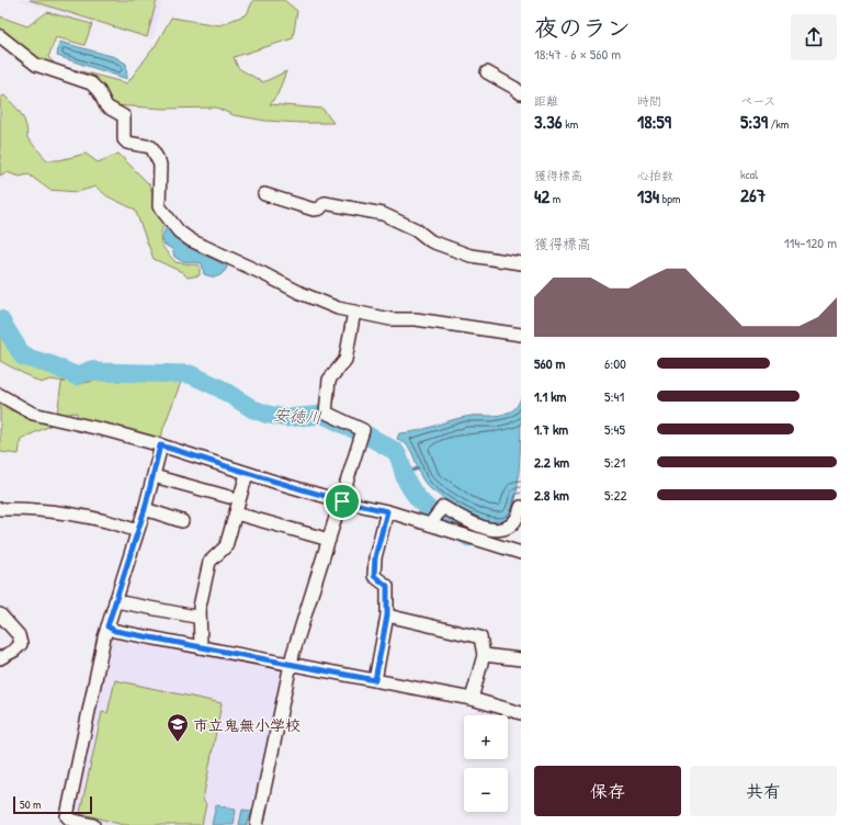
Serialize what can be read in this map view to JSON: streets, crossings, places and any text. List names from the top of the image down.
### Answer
{
  "water": ["安徳川"],
  "places": {
    "school or university": ["市立鬼無小学校"]
  },
  "scale_bar": "50 m",
  "page": {
    "heading": ["夜のラン", "18:47 · 6 × 560 m"],
    "stats": [
      ["距離", "3.36 km"],
      ["時間", "18:59"],
      ["ペース", "5:39 /km"],
      ["獲得標高", "42 m"],
      ["心拍数", "134 bpm"],
      ["kcal", "267"]
    ],
    "chart": ["獲得標高", "114–120 m"],
    "list": [
      {
        "name": "560 m",
        "note": "6:00"
      },
      {
        "name": "1.1 km",
        "note": "5:41"
      },
      {
        "name": "1.7 km",
        "note": "5:45"
      },
      {
        "name": "2.2 km",
        "note": "5:21"
      },
      {
        "name": "2.8 km",
        "note": "5:22"
      }
    ],
    "map_buttons": ["+", "−"],
    "buttons": ["保存", "共有"],
    "scale": "50 m"
  }
}
